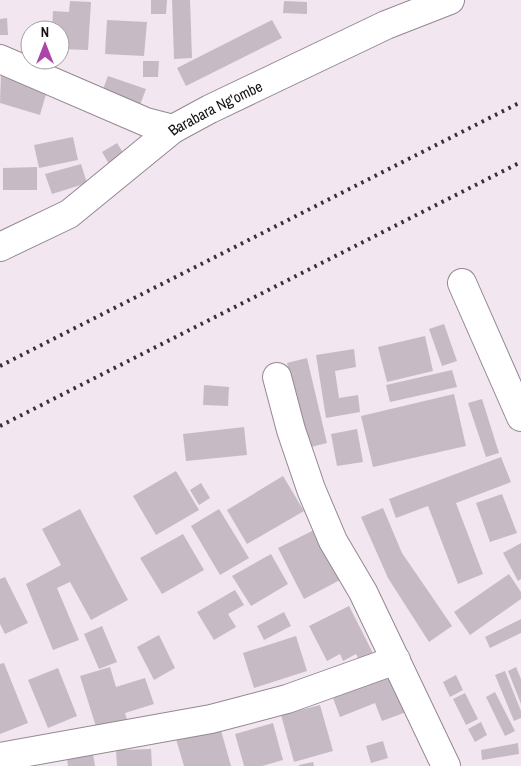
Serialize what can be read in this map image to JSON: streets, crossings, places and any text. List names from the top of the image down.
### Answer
{
  "streets": {
    "street": ["Barabara Ng'ombe"]
  },
  "north": "top"
}
